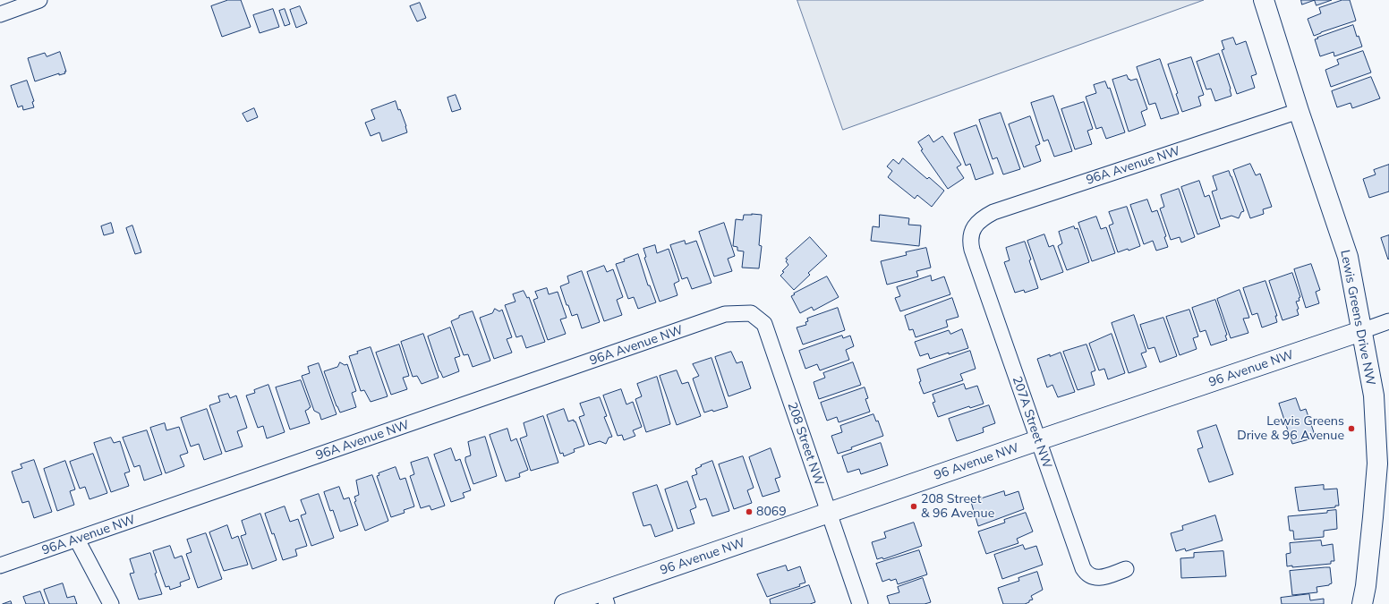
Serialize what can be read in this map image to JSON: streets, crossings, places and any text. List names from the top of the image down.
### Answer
{
  "streets": {
    "street": [
      "96A Avenue NW",
      "Lewis Greens Drive NW",
      "96 Avenue NW",
      "207A Street NW",
      "208 Street NW"
    ]
  },
  "crossings": [
    ["96A Avenue NW", "Lewis Greens Drive NW"],
    ["96A Avenue NW", "207A Street NW"],
    ["96A Avenue NW", "208 Street NW"],
    ["Lewis Greens Drive NW", "96 Avenue NW"],
    ["96 Avenue NW", "207A Street NW"],
    ["96 Avenue NW", "208 Street NW"]
  ],
  "places": ["Lewis Greens Drive & 96 Avenue", "208 Street & 96 Avenue", "8069"]
}
